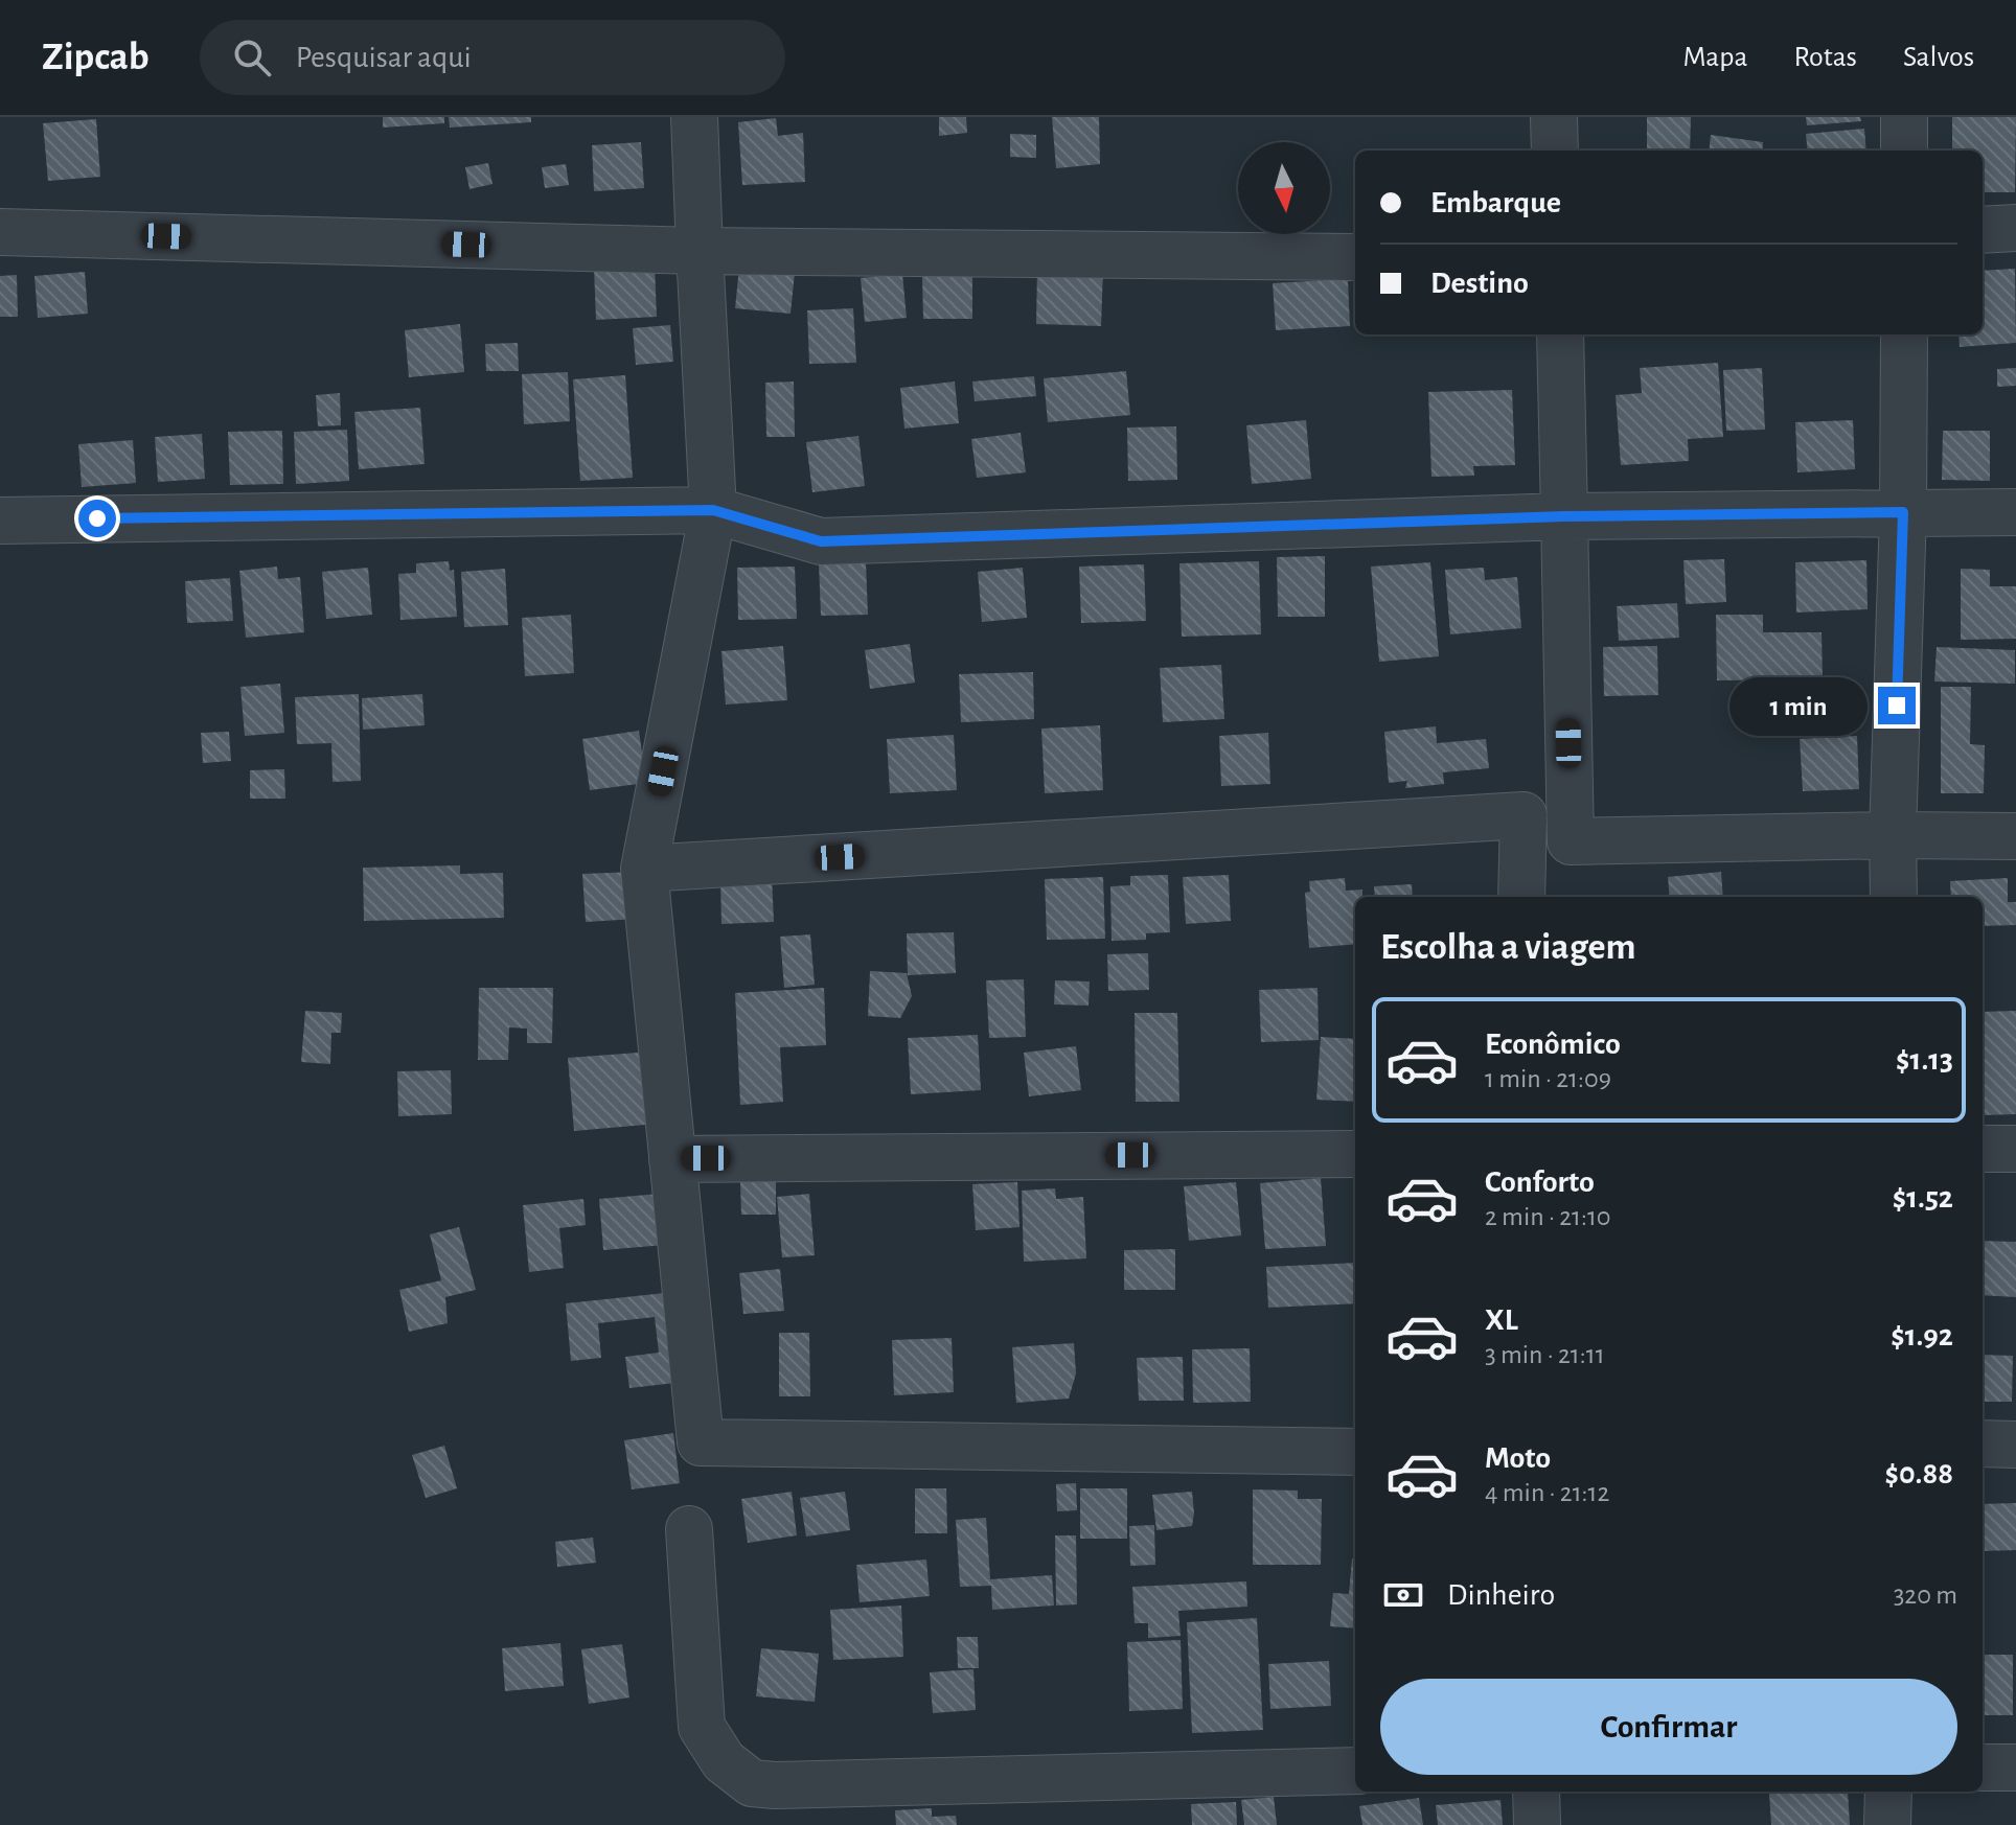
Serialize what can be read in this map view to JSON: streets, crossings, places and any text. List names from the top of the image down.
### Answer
{
  "north": "bottom",
  "page": {
    "header": "Zipcab",
    "search": "Pesquisar aqui",
    "nav": ["Mapa", "Rotas", "Salvos"],
    "banner": ["Embarque", "Destino"],
    "bubble": "1 min",
    "heading": "Escolha a viagem",
    "list": [
      {
        "name": "Econômico",
        "note": "1 min · 21:09",
        "value": "$1.13"
      },
      {
        "name": "Conforto",
        "note": "2 min · 21:10",
        "value": "$1.52"
      },
      {
        "name": "XL",
        "note": "3 min · 21:11",
        "value": "$1.92"
      },
      {
        "name": "Moto",
        "note": "4 min · 21:12",
        "value": "$0.88"
      }
    ],
    "pay": ["Dinheiro", "320 m"],
    "buttons": "Confirmar"
  }
}
